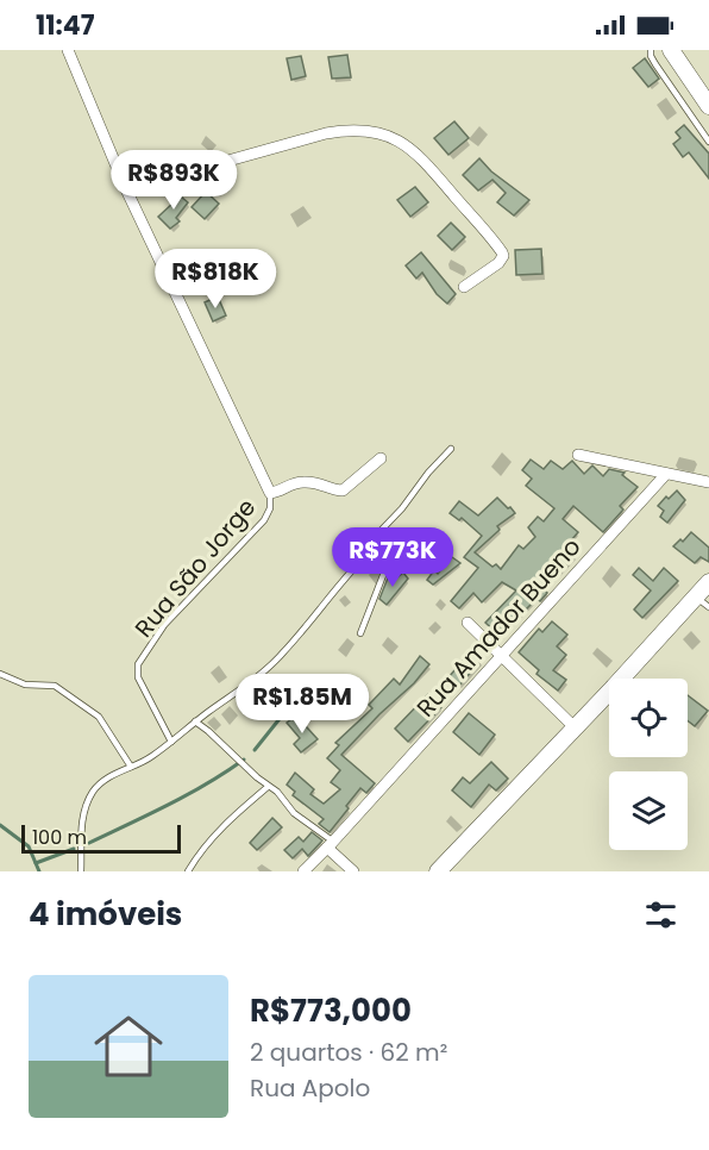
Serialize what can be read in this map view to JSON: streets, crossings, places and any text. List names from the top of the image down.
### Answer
{
  "streets": {
    "street": ["Rua Amador Bueno"],
    "lane": ["Rua São Jorge"]
  },
  "scale_bar": "100 m",
  "page": {
    "status": "11:47",
    "price": [
      "R$893K",
      "R$818K",
      "R$773K",
      "R$1.85M"
    ],
    "scale": "100 m",
    "heading": "4 imóveis",
    "list": [
      {
        "name": "R$773,000",
        "note": "2 quartos · 62 m² · Rua Apolo"
      }
    ]
  }
}
